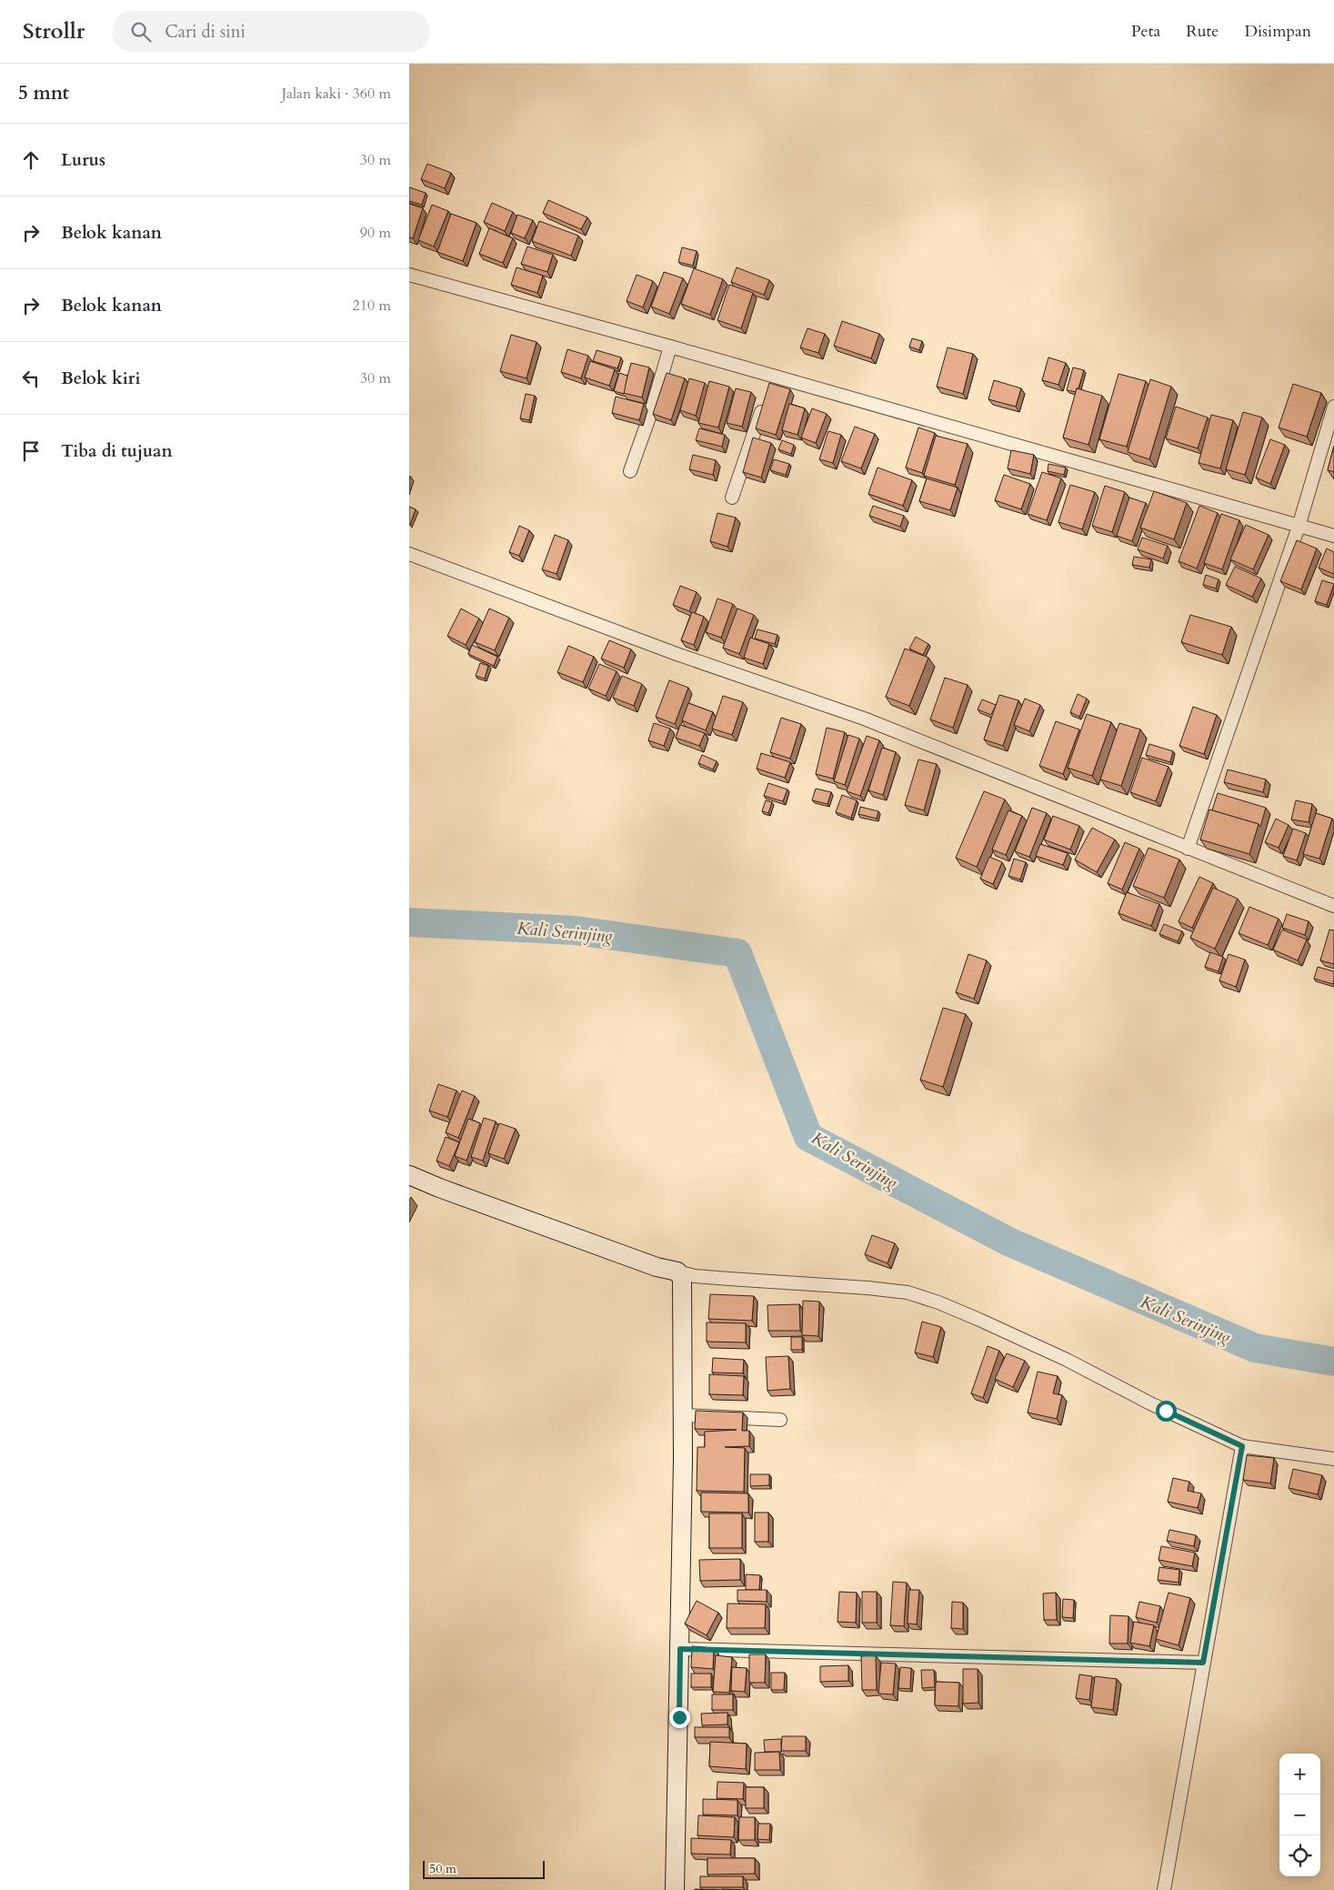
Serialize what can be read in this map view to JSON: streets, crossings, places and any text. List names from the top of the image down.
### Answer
{
  "water": ["Kali Serinjing"],
  "scale_bar": "50 m",
  "page": {
    "header": "Strollr",
    "search": "Cari di sini",
    "nav": ["Peta", "Rute", "Disimpan"],
    "heading": ["5 mnt", "Jalan kaki · 360 m"],
    "list": [
      ["Lurus", "30 m"],
      ["Belok kanan", "90 m"],
      ["Belok kanan", "210 m"],
      ["Belok kiri", "30 m"],
      "Tiba di tujuan"
    ],
    "map_buttons": ["+", "−"],
    "scale": "50 m"
  }
}
